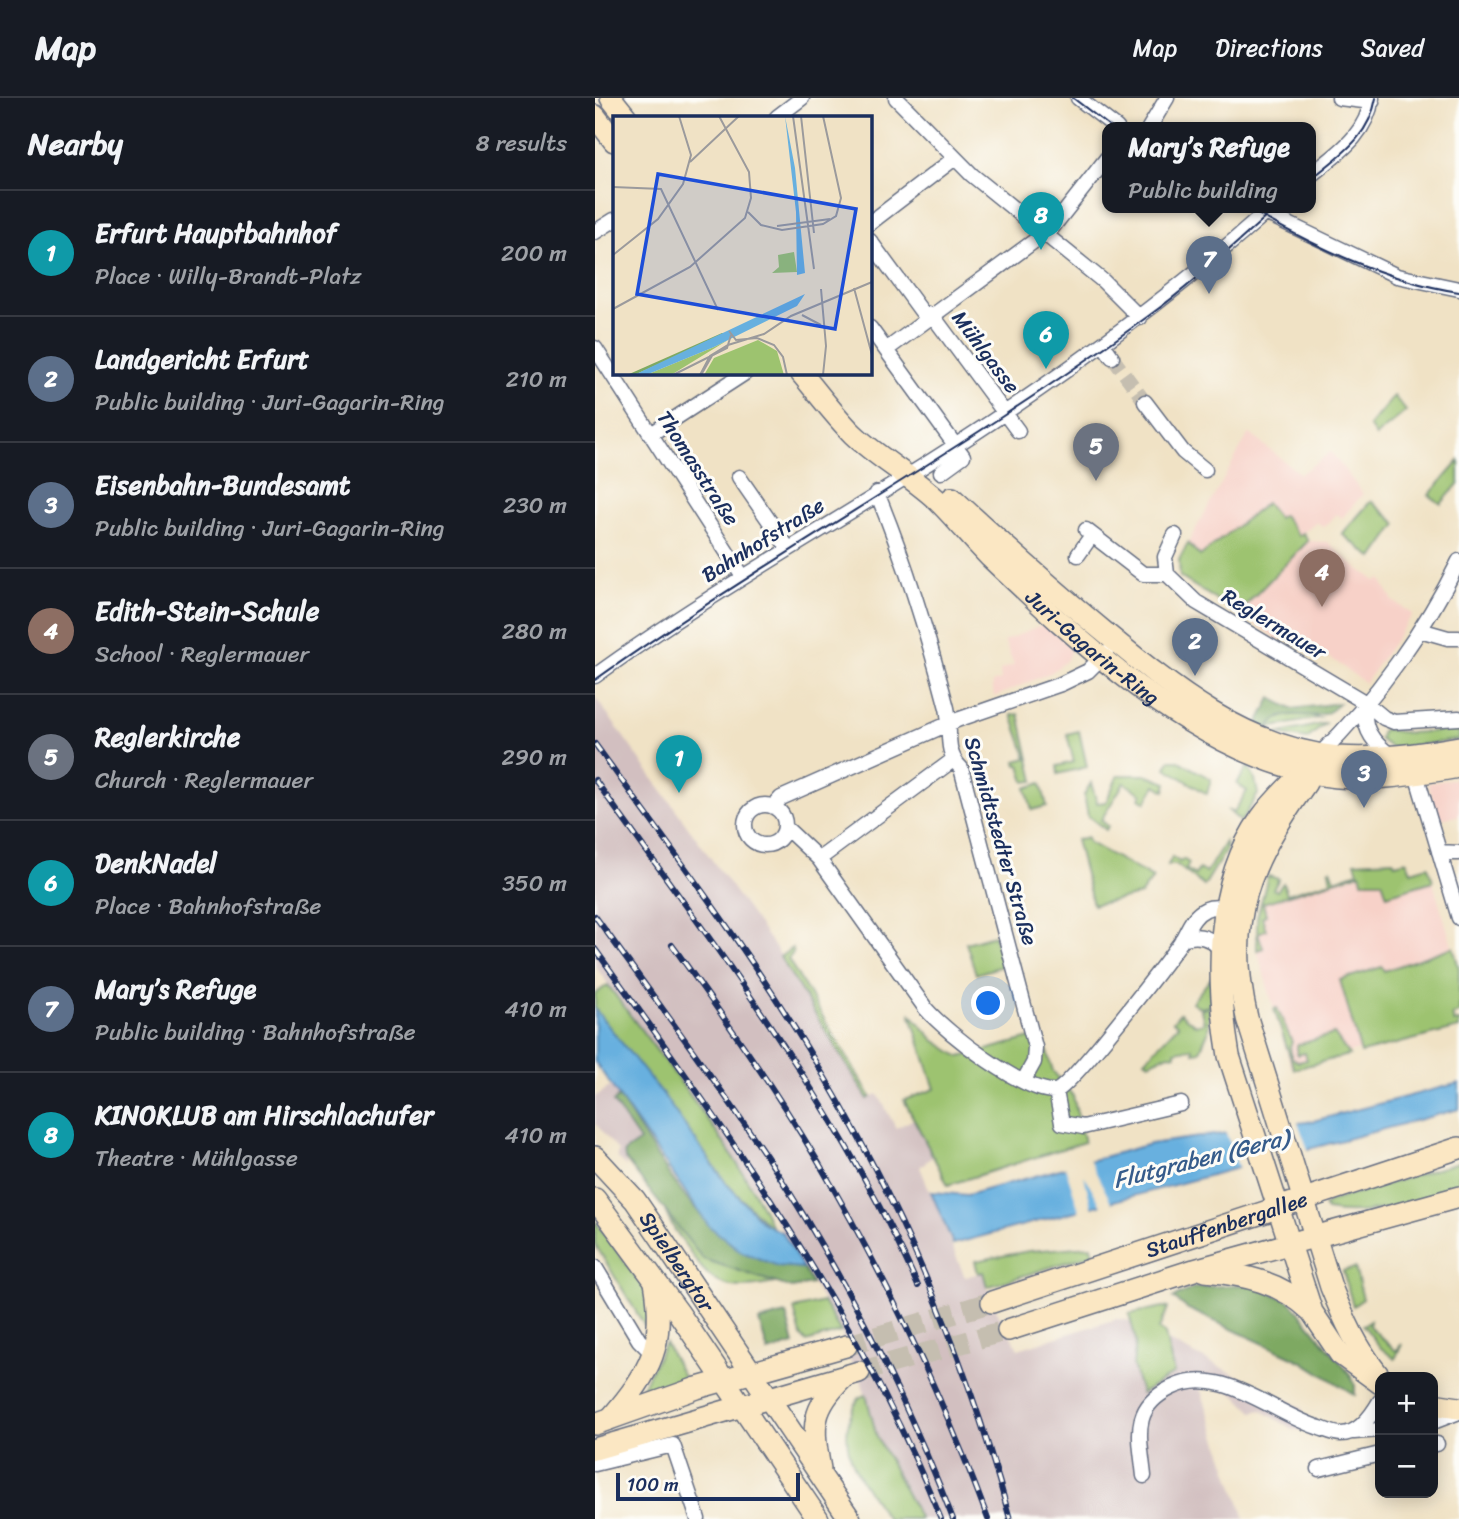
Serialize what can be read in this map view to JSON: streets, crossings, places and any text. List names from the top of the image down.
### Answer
{
  "streets": {
    "street": [
      "Mühlgasse",
      "Thomasstraße",
      "Bahnhofstraße",
      "Reglermauer",
      "Juri-Gagarin-Ring",
      "Schmidtstedter Straße",
      "Stauffenbergallee",
      "Spielbergtor"
    ]
  },
  "crossings": [
    ["Mühlgasse", "Bahnhofstraße"],
    ["Thomasstraße", "Bahnhofstraße"],
    ["Bahnhofstraße", "Juri-Gagarin-Ring"],
    ["Bahnhofstraße", "Schmidtstedter Straße"]
  ],
  "water": ["Flutgraben (Gera)"],
  "scale_bar": "100 m",
  "page": {
    "header": "Map",
    "nav": ["Map", "Directions", "Saved"],
    "heading": ["Nearby", "8 results"],
    "popup": ["Mary’s Refuge", "Public building"],
    "list": [
      {
        "mark": "1",
        "name": "Erfurt Hauptbahnhof",
        "note": "Place · Willy-Brandt-Platz",
        "value": "200 m"
      },
      {
        "mark": "2",
        "name": "Landgericht Erfurt",
        "note": "Public building · Juri-Gagarin-Ring",
        "value": "210 m"
      },
      {
        "mark": "3",
        "name": "Eisenbahn-Bundesamt",
        "note": "Public building · Juri-Gagarin-Ring",
        "value": "230 m"
      },
      {
        "mark": "4",
        "name": "Edith-Stein-Schule",
        "note": "School · Reglermauer",
        "value": "280 m"
      },
      {
        "mark": "5",
        "name": "Reglerkirche",
        "note": "Church · Reglermauer",
        "value": "290 m"
      },
      {
        "mark": "6",
        "name": "DenkNadel",
        "note": "Place · Bahnhofstraße",
        "value": "350 m"
      },
      {
        "mark": "7",
        "name": "Mary’s Refuge",
        "note": "Public building · Bahnhofstraße",
        "value": "410 m"
      },
      {
        "mark": "8",
        "name": "KINOKLUB am Hirschlachufer",
        "note": "Theatre · Mühlgasse",
        "value": "410 m"
      }
    ],
    "pins": [
      "8",
      "7",
      "6",
      "5",
      "4",
      "2",
      "1",
      "3"
    ],
    "map_buttons": ["+", "−"],
    "scale": "100 m"
  }
}
